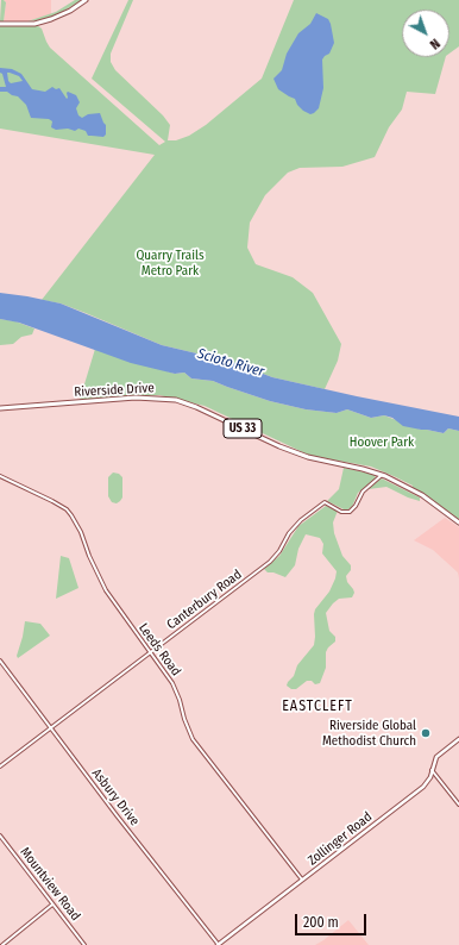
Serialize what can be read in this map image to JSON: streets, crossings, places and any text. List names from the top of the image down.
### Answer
{
  "streets": {
    "main road": ["Riverside Drive", "US 33", "Zollinger Road"],
    "street": [
      "Canterbury Road",
      "Leeds Road",
      "Asbury Drive",
      "Mountview Road"
    ]
  },
  "crossings": [
    ["Riverside Drive", "Canterbury Road"],
    ["Canterbury Road", "Leeds Road"],
    ["Canterbury Road", "Asbury Drive"],
    ["Leeds Road", "Zollinger Road"],
    ["Asbury Drive", "Zollinger Road"]
  ],
  "districts": ["EASTCLEFT"],
  "water": ["Scioto River"],
  "parks": ["Quarry Trails Metro Park", "Hoover Park"],
  "places": ["Riverside Global Methodist Church"],
  "scale_bar": "200 m",
  "north": "bottom right"
}
